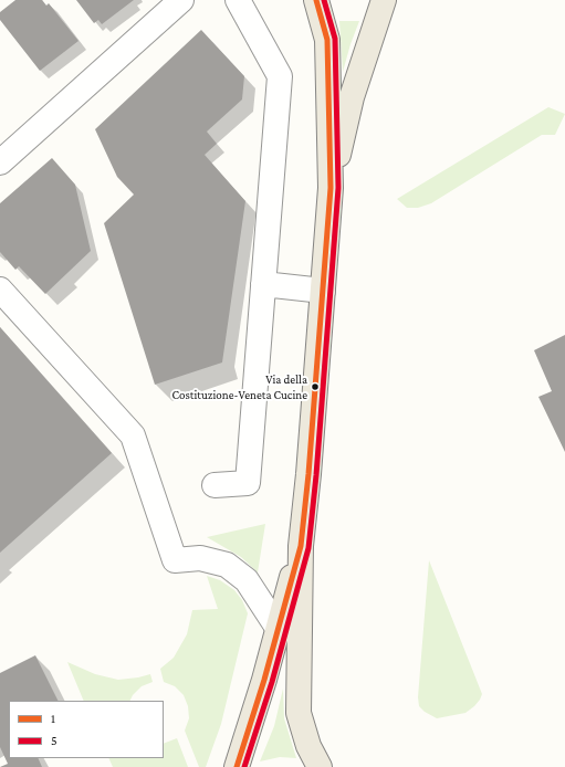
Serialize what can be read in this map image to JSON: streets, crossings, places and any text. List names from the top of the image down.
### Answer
{
  "places": ["Via della Costituzione-Veneta Cucine"],
  "lines": ["transit line 1", "transit line 5"],
  "legend": ["1", "5"]
}
